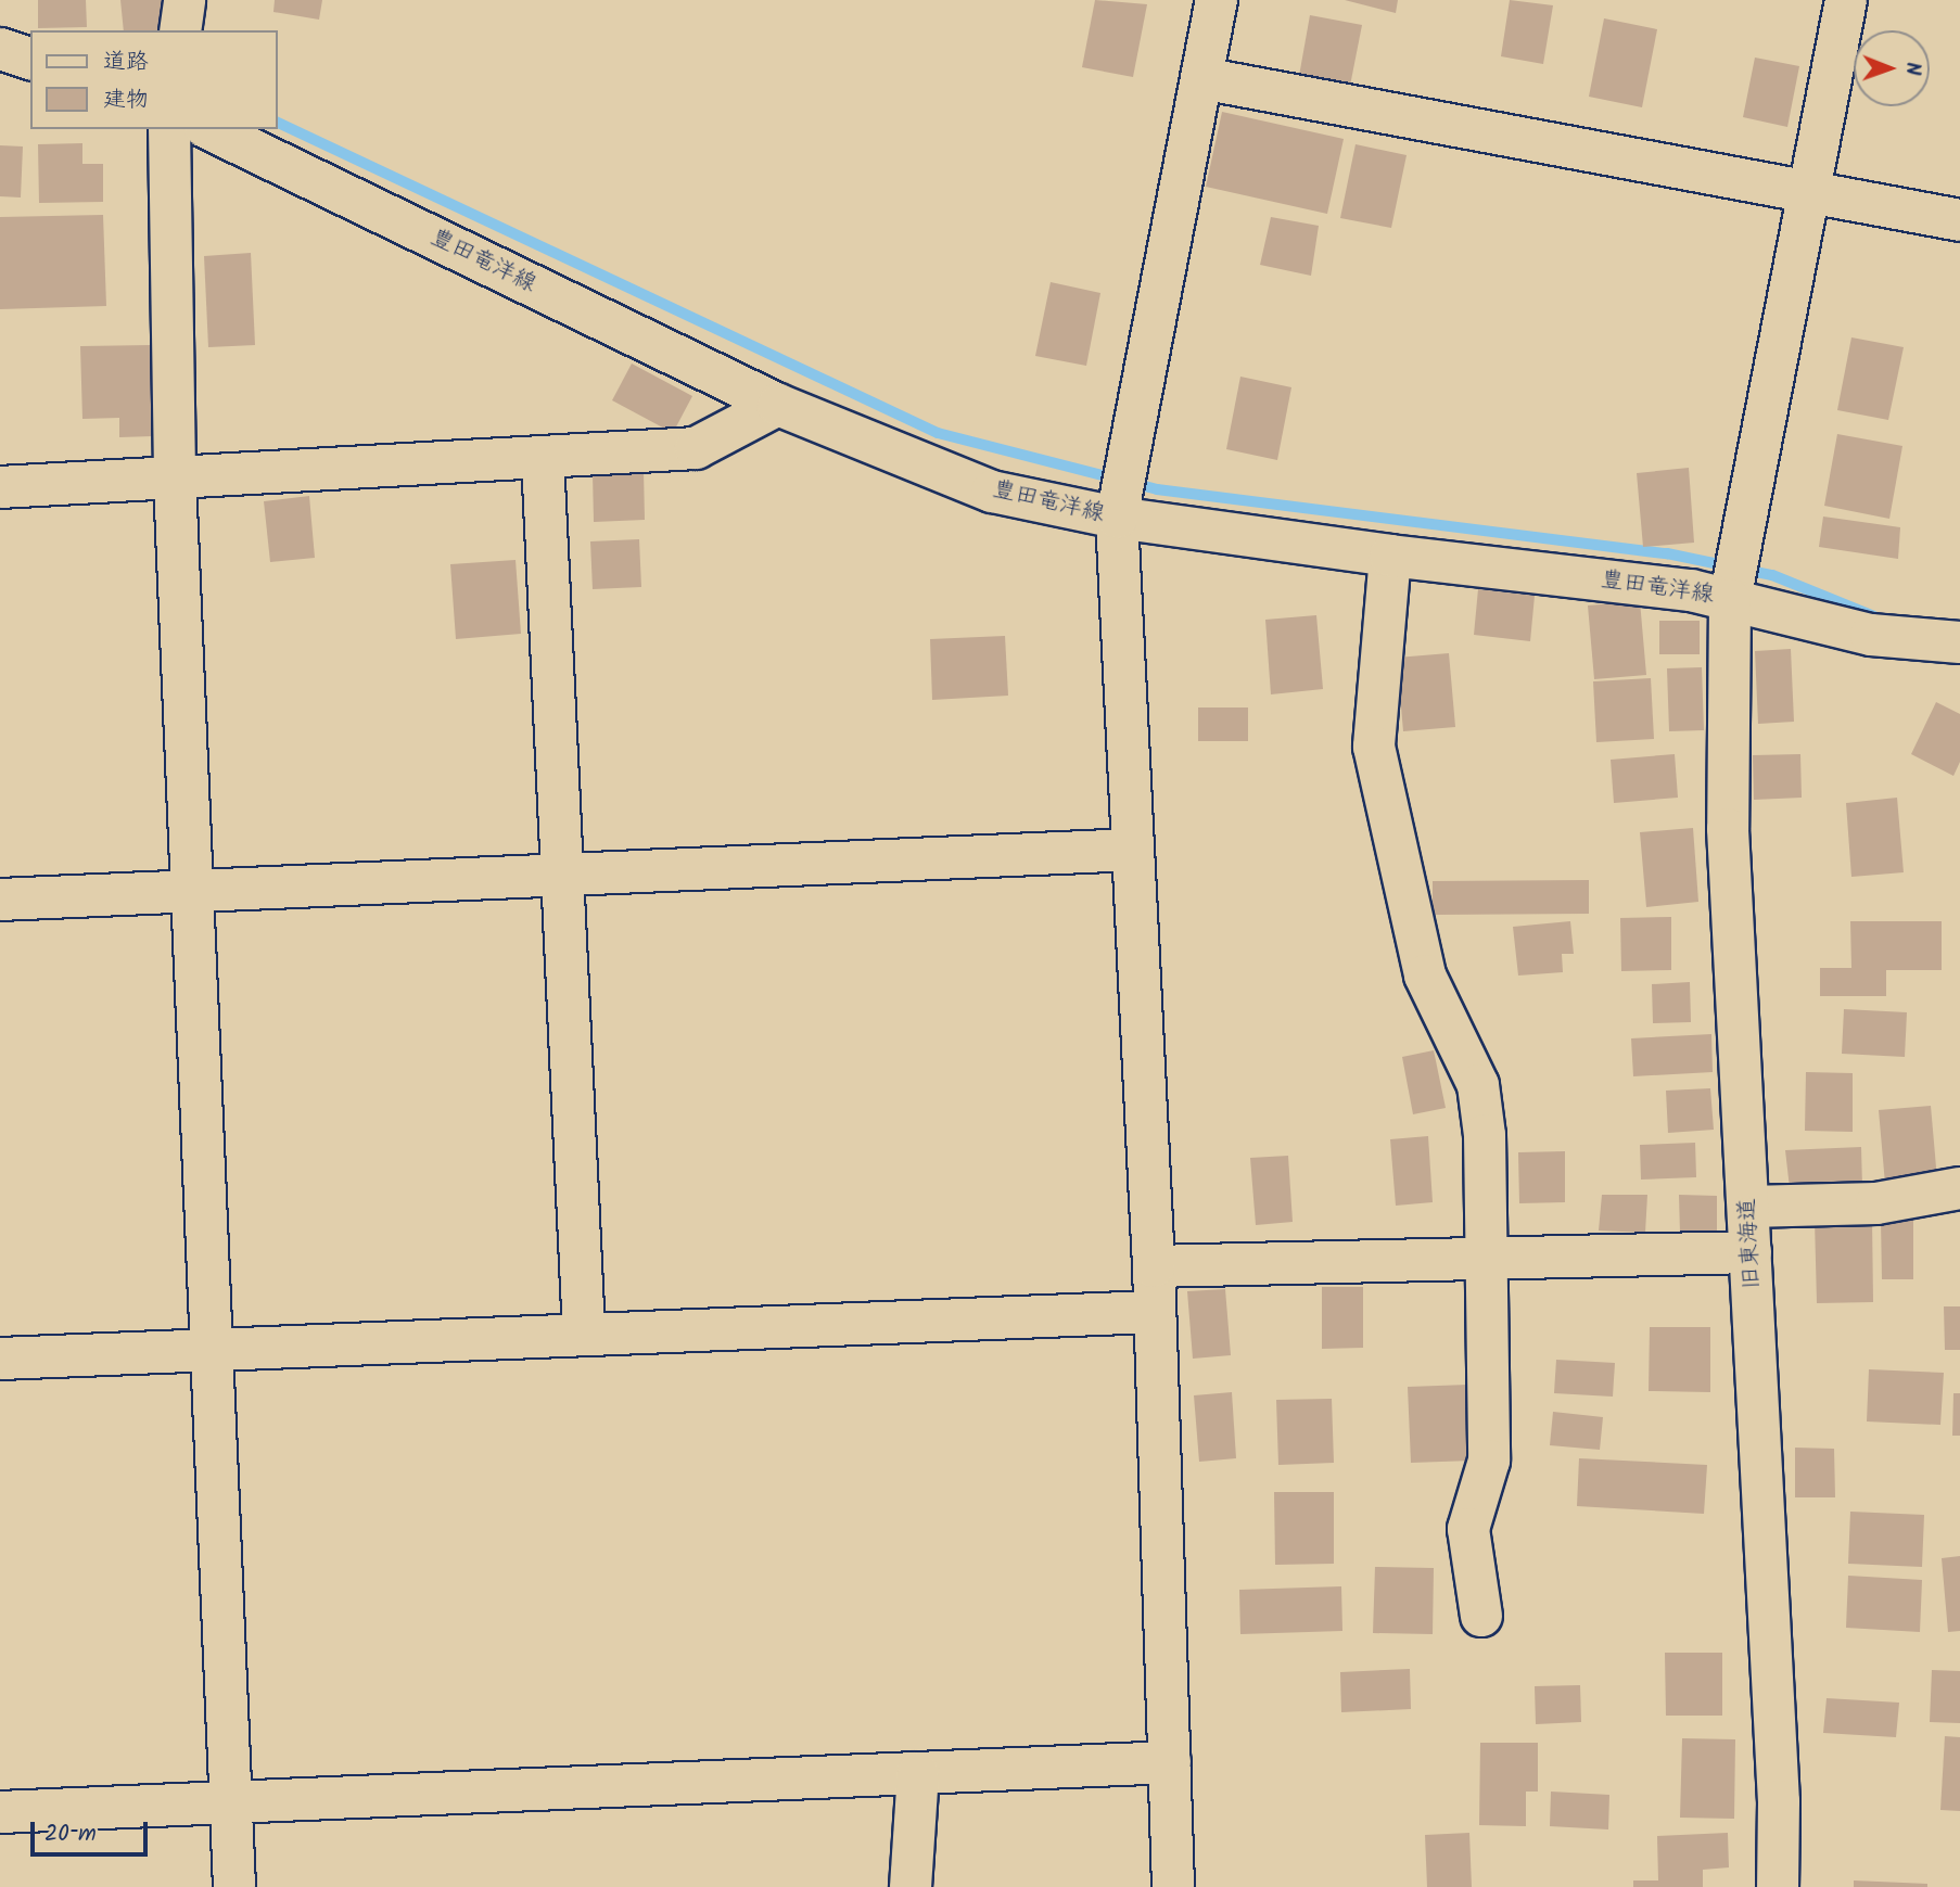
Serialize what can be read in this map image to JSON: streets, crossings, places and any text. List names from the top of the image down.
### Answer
{
  "streets": {
    "street": ["豊田竜洋線", "旧東海道"]
  },
  "crossings": [
    ["豊田竜洋線", "旧東海道"]
  ],
  "legend": ["道路", "建物"],
  "scale_bar": "20 m",
  "north": "right"
}
